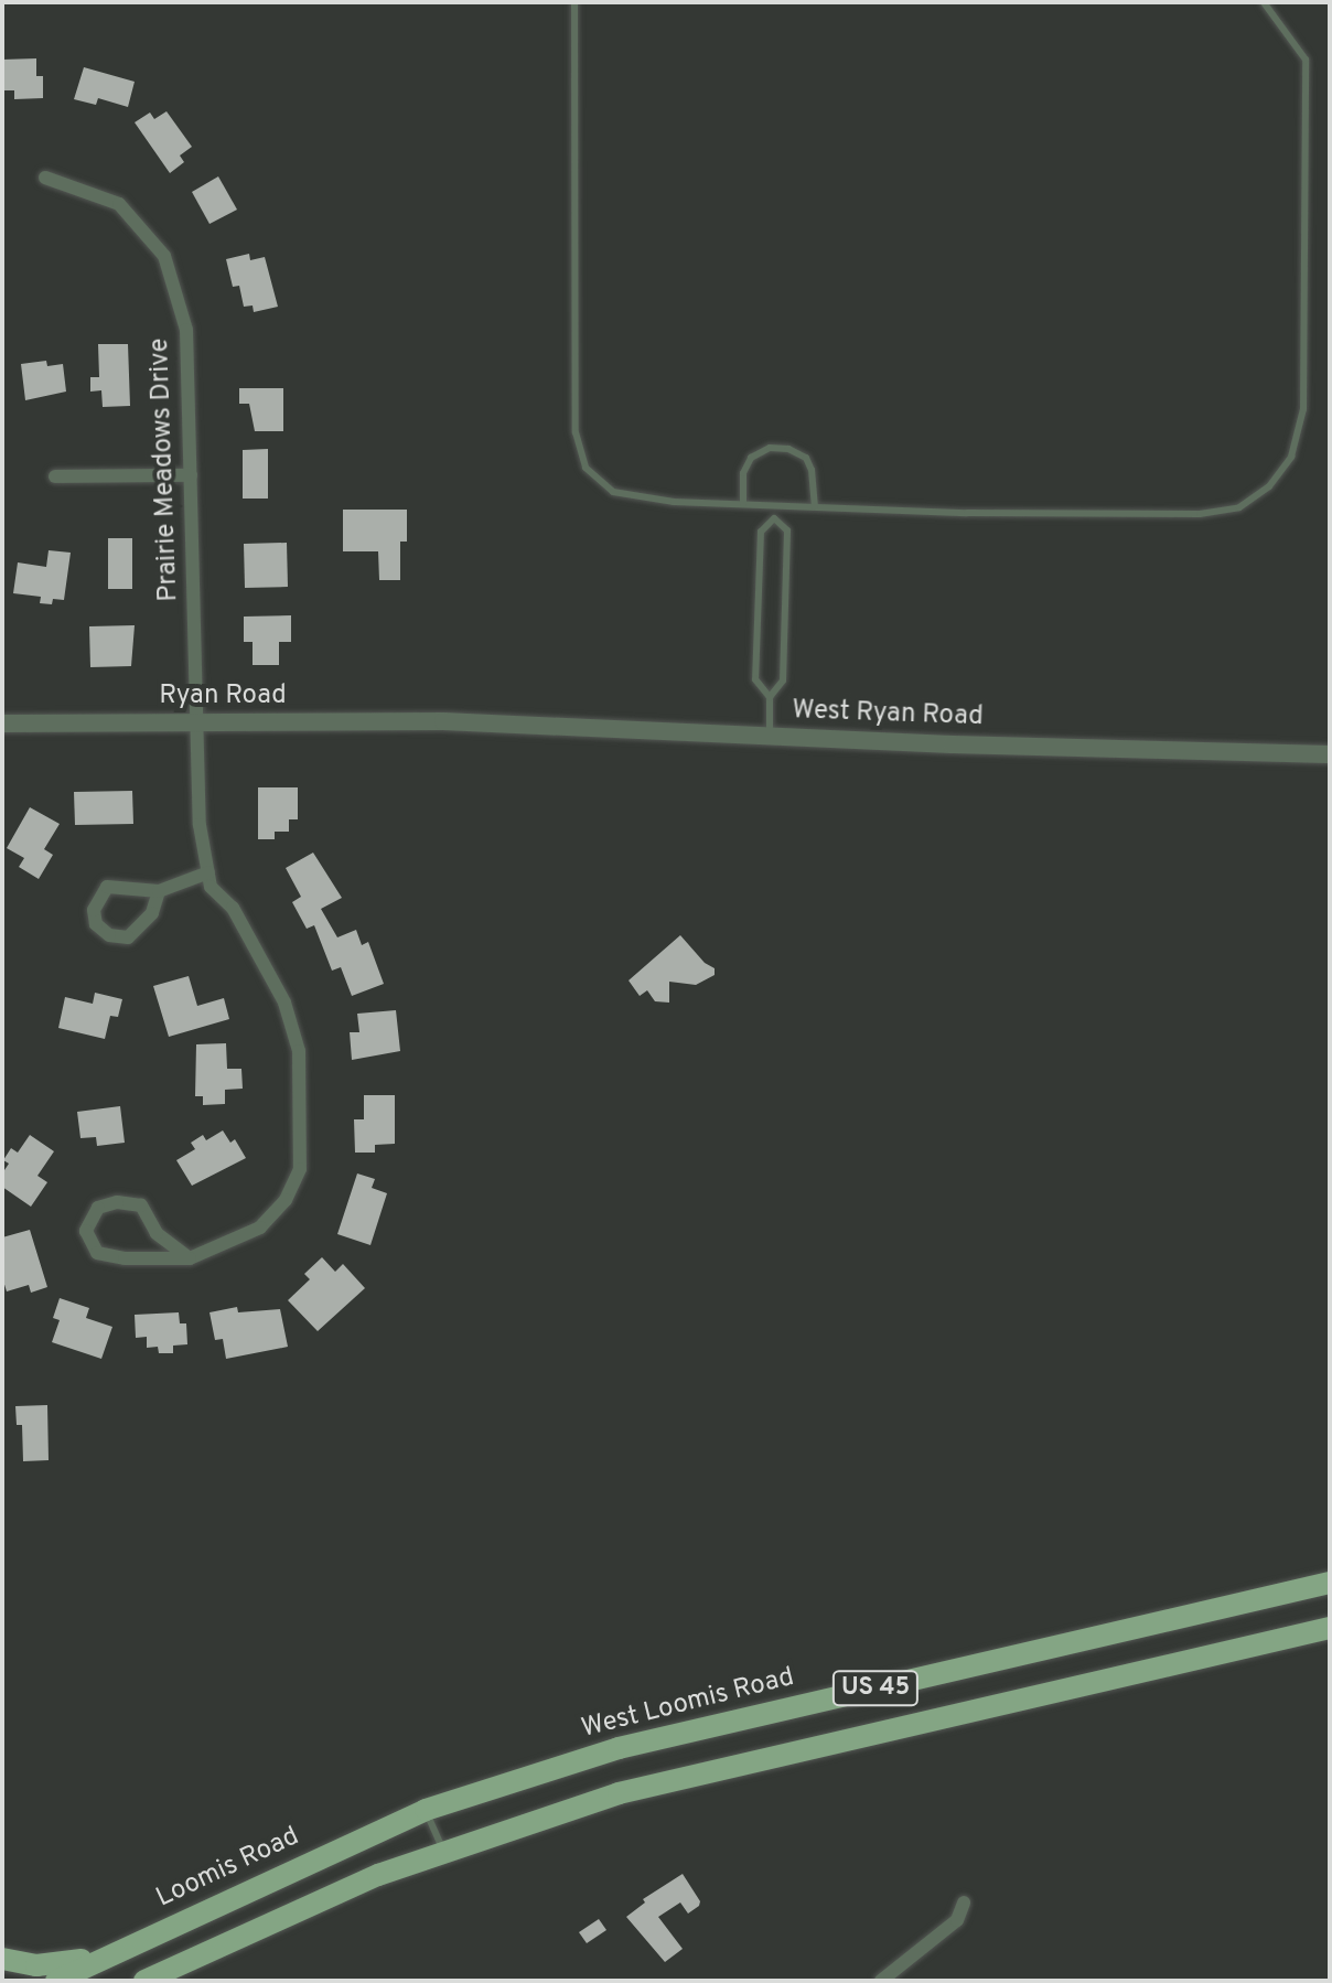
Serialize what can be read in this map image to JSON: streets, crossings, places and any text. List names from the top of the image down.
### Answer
{
  "streets": {
    "main road": ["US 45", "West Loomis Road", "Loomis Road"],
    "street": ["Prairie Meadows Drive", "Ryan Road", "West Ryan Road"]
  },
  "crossings": [
    ["Prairie Meadows Drive", "Ryan Road"],
    ["Ryan Road", "West Ryan Road"],
    ["West Loomis Road", "Loomis Road"]
  ]
}
